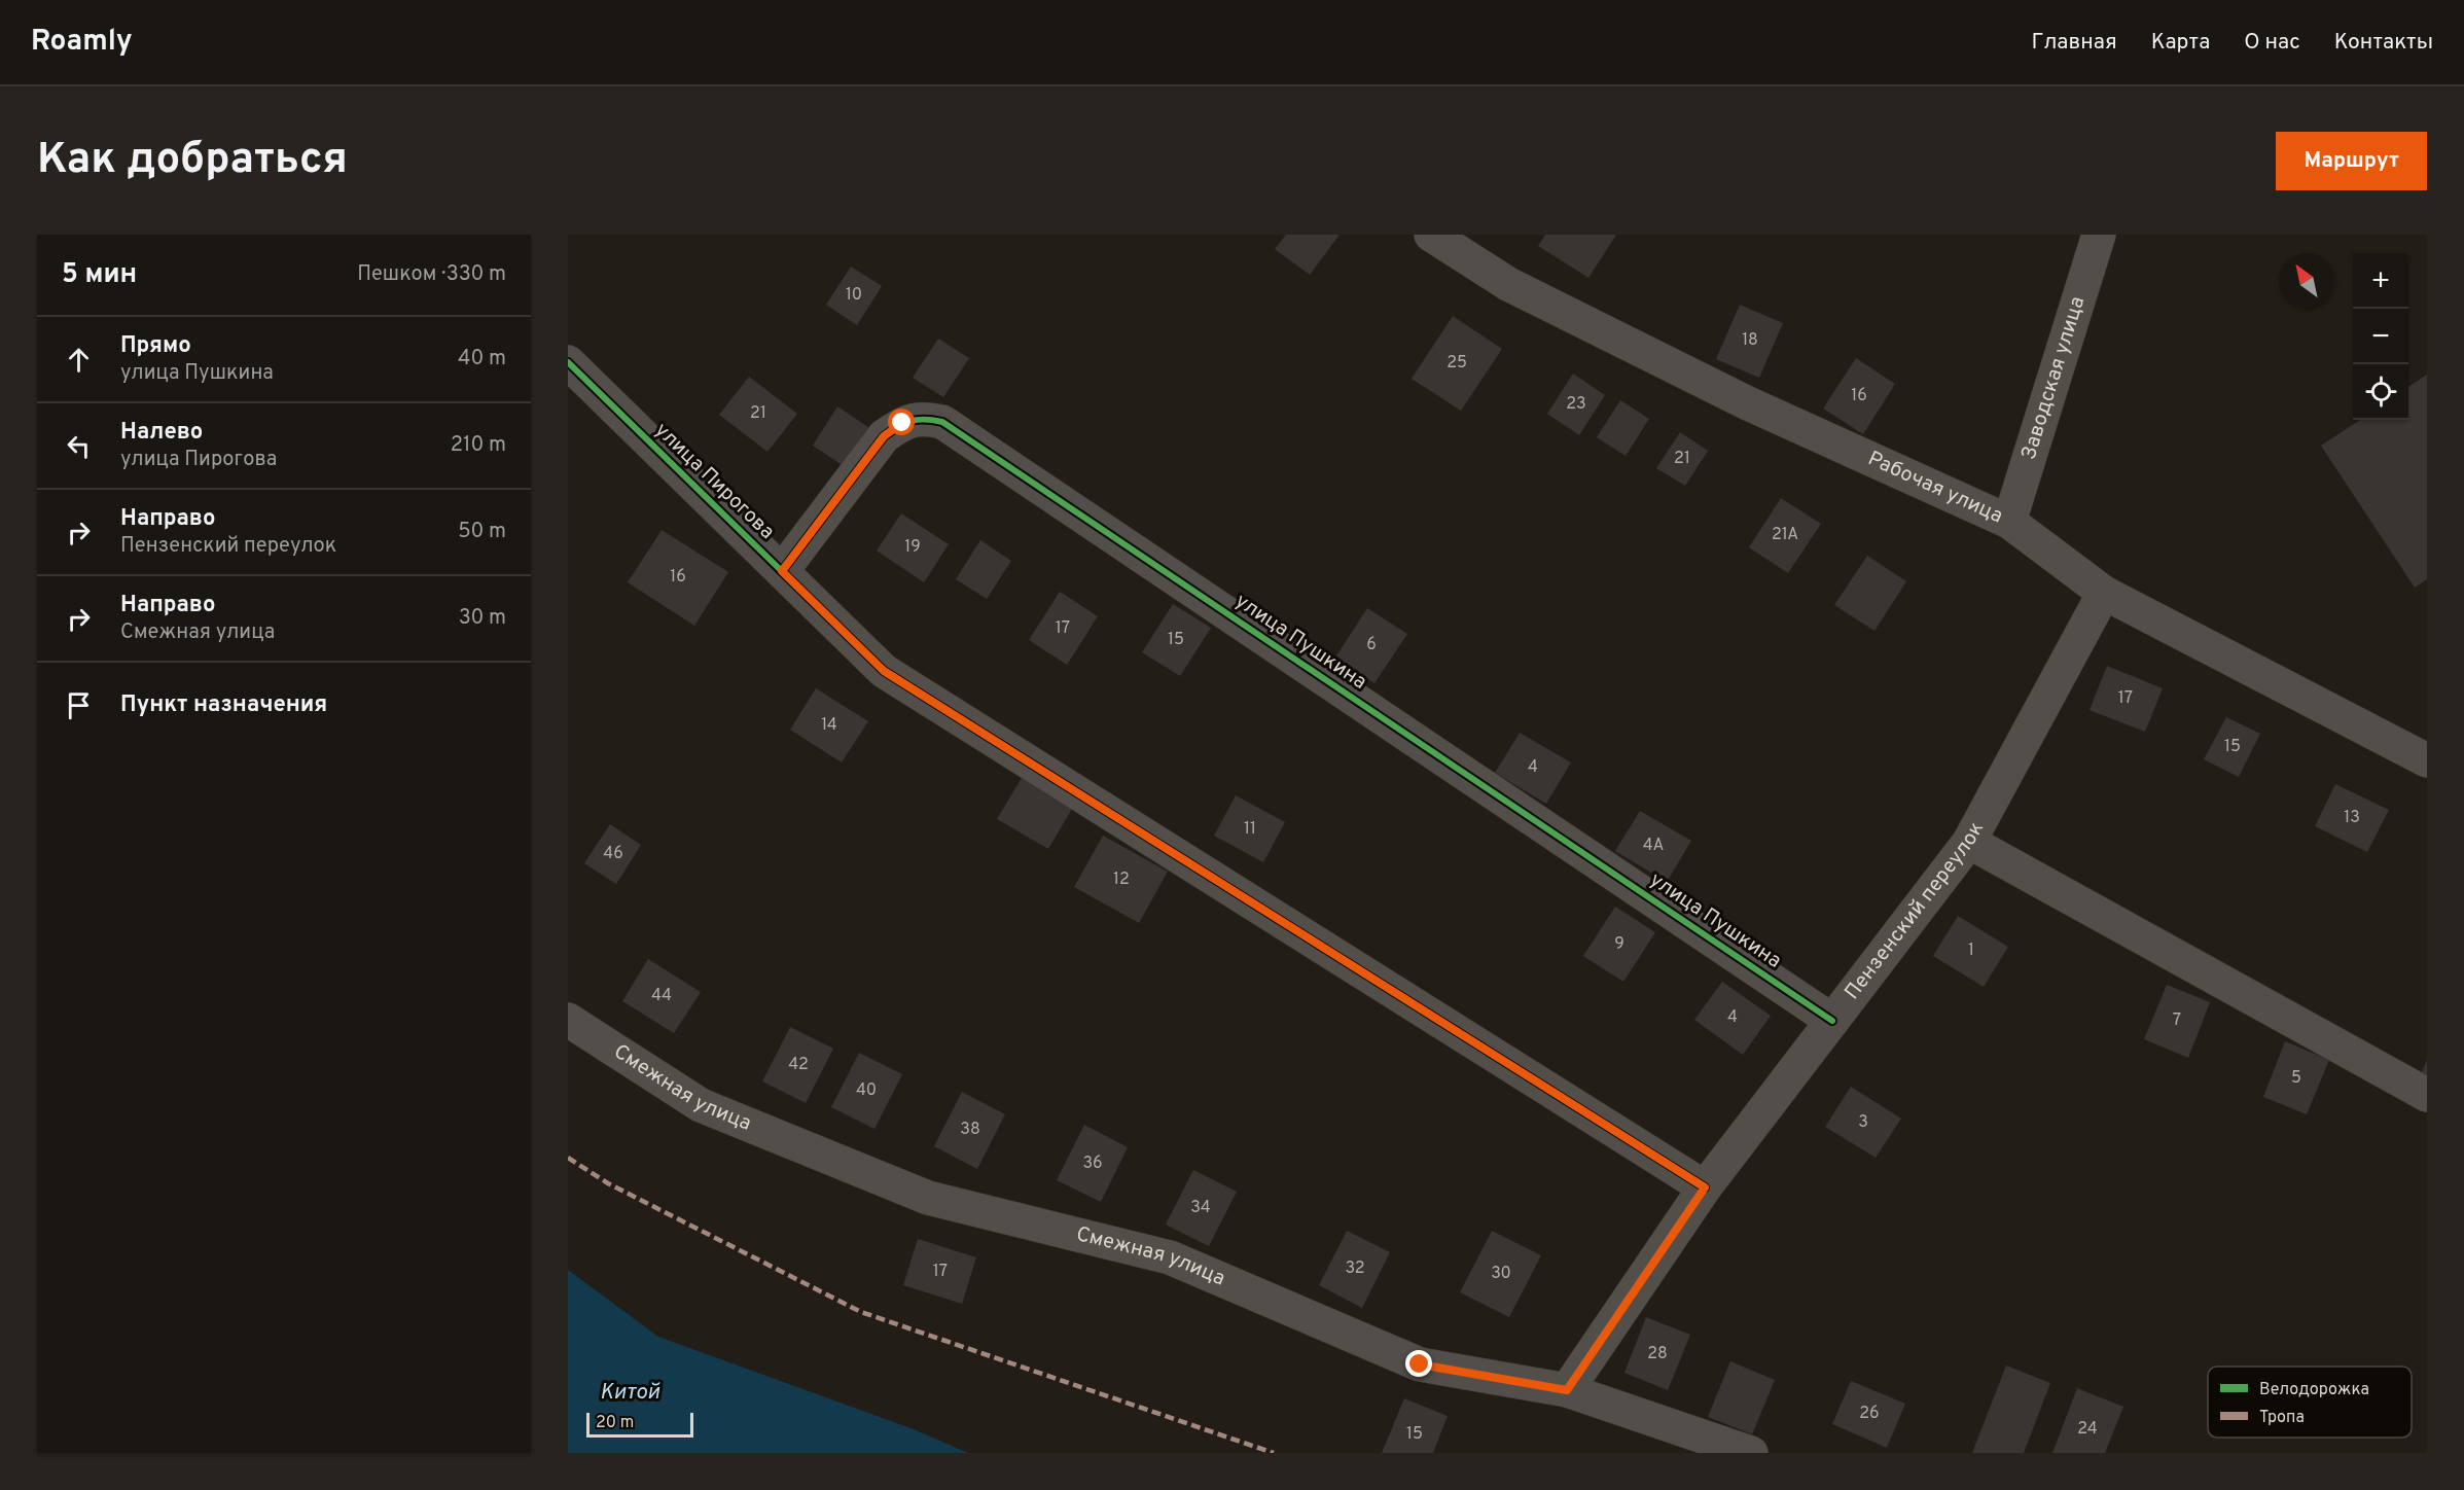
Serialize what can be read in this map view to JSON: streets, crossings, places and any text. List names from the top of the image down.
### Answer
{
  "streets": {
    "street": [
      "Заводская улица",
      "улица Пирогова",
      "Рабочая улица",
      "улица Пушкина",
      "Пензенский переулок",
      "Смежная улица"
    ]
  },
  "crossings": [
    ["Заводская улица", "Рабочая улица"],
    ["улица Пирогова", "улица Пушкина"],
    ["улица Пирогова", "Пензенский переулок"],
    ["Рабочая улица", "Пензенский переулок"],
    ["улица Пушкина", "Пензенский переулок"],
    ["Пензенский переулок", "Смежная улица"]
  ],
  "water": ["Китой"],
  "house_numbers": [
    "10",
    "18",
    "25",
    "16",
    "23",
    "21",
    "21",
    "21А",
    "19",
    "16",
    "17",
    "15",
    "6",
    "17",
    "14",
    "15",
    "4",
    "13",
    "11",
    "4А",
    "46",
    "12",
    "9",
    "1",
    "44",
    "4",
    "7",
    "42",
    "5",
    "40",
    "3",
    "38",
    "36",
    "34",
    "32",
    "17",
    "30",
    "28",
    "26",
    "24",
    "15"
  ],
  "legend": ["Велодорожка", "Тропа"],
  "scale_bar": "20 m",
  "north": "top left",
  "page": {
    "header": "Roamly",
    "nav": [
      "Главная",
      "Карта",
      "О нас",
      "Контакты"
    ],
    "buttons": "Маршрут",
    "title": "Как добраться",
    "heading": ["5 мин", "Пешком · 330 m"],
    "map_buttons": ["+", "−"],
    "list": [
      ["Прямо", "улица Пушкина", "40 m"],
      ["Налево", "улица Пирогова", "210 m"],
      ["Направо", "Пензенский переулок", "50 m"],
      ["Направо", "Смежная улица", "30 m"],
      "Пункт назначения"
    ],
    "scale": "20 m"
  }
}
